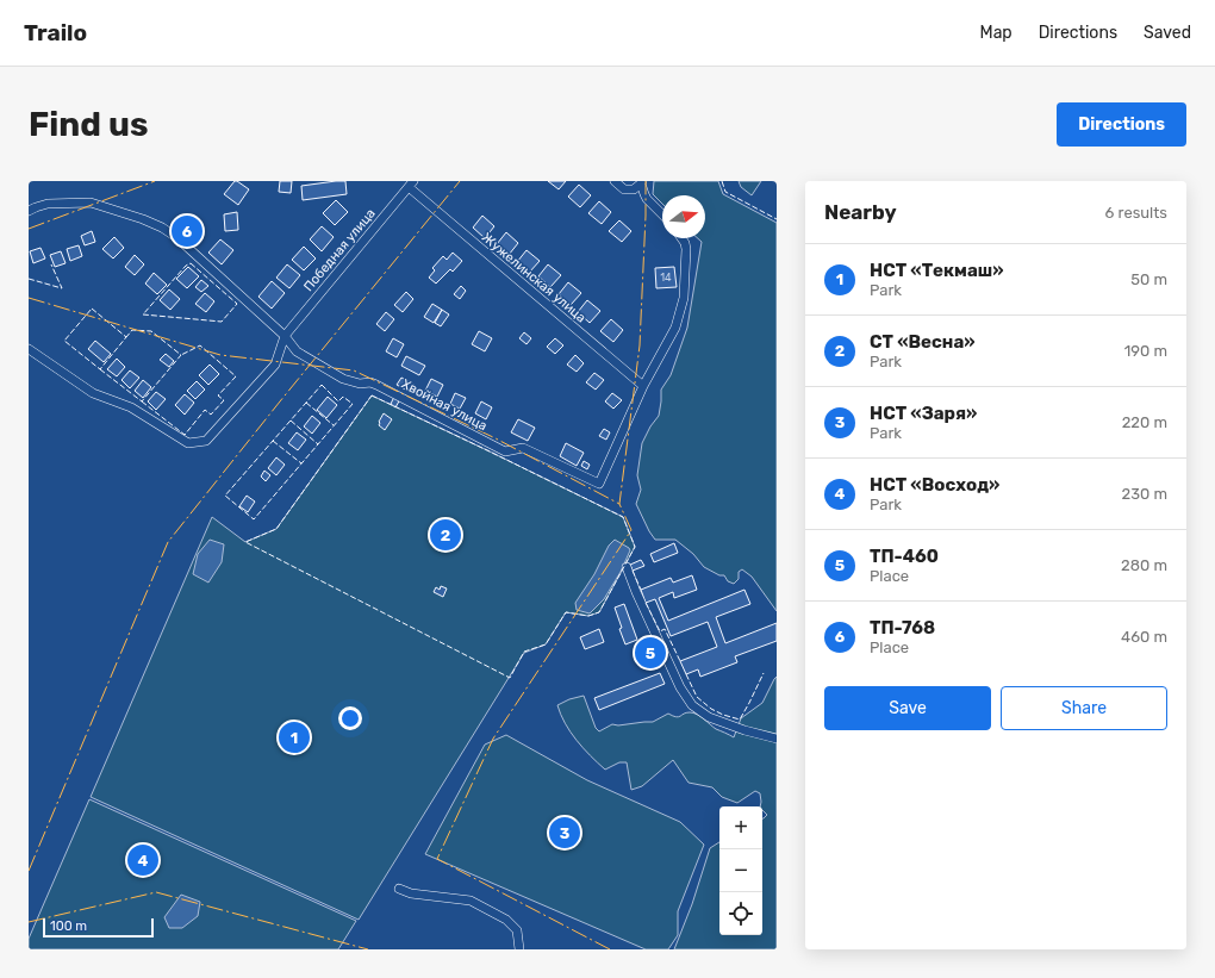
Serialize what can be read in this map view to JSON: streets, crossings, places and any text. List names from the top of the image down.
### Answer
{
  "streets": {
    "street": ["Победная улица", "Жужелинская улица", "Хвойная улица"]
  },
  "crossings": [
    ["Победная улица", "Жужелинская улица"],
    ["Победная улица", "Хвойная улица"],
    ["Жужелинская улица", "Хвойная улица"]
  ],
  "house_numbers": ["14"],
  "scale_bar": "100 m",
  "north": "right",
  "page": {
    "header": "Trailo",
    "nav": ["Map", "Directions", "Saved"],
    "buttons": [
      "Directions",
      ["Save", "Share"]
    ],
    "title": "Find us",
    "heading": ["Nearby", "6 results"],
    "pins": [
      "6",
      "2",
      "5",
      "1",
      "3",
      "4"
    ],
    "list": [
      {
        "mark": "1",
        "name": "НСТ «Текмаш»",
        "note": "Park",
        "value": "50 m"
      },
      {
        "mark": "2",
        "name": "СТ «Весна»",
        "note": "Park",
        "value": "190 m"
      },
      {
        "mark": "3",
        "name": "НСТ «Заря»",
        "note": "Park",
        "value": "220 m"
      },
      {
        "mark": "4",
        "name": "НСТ «Восход»",
        "note": "Park",
        "value": "230 m"
      },
      {
        "mark": "5",
        "name": "ТП-460",
        "note": "Place",
        "value": "280 m"
      },
      {
        "mark": "6",
        "name": "ТП-768",
        "note": "Place",
        "value": "460 m"
      }
    ],
    "map_buttons": ["+", "−"],
    "scale": "100 m"
  }
}
